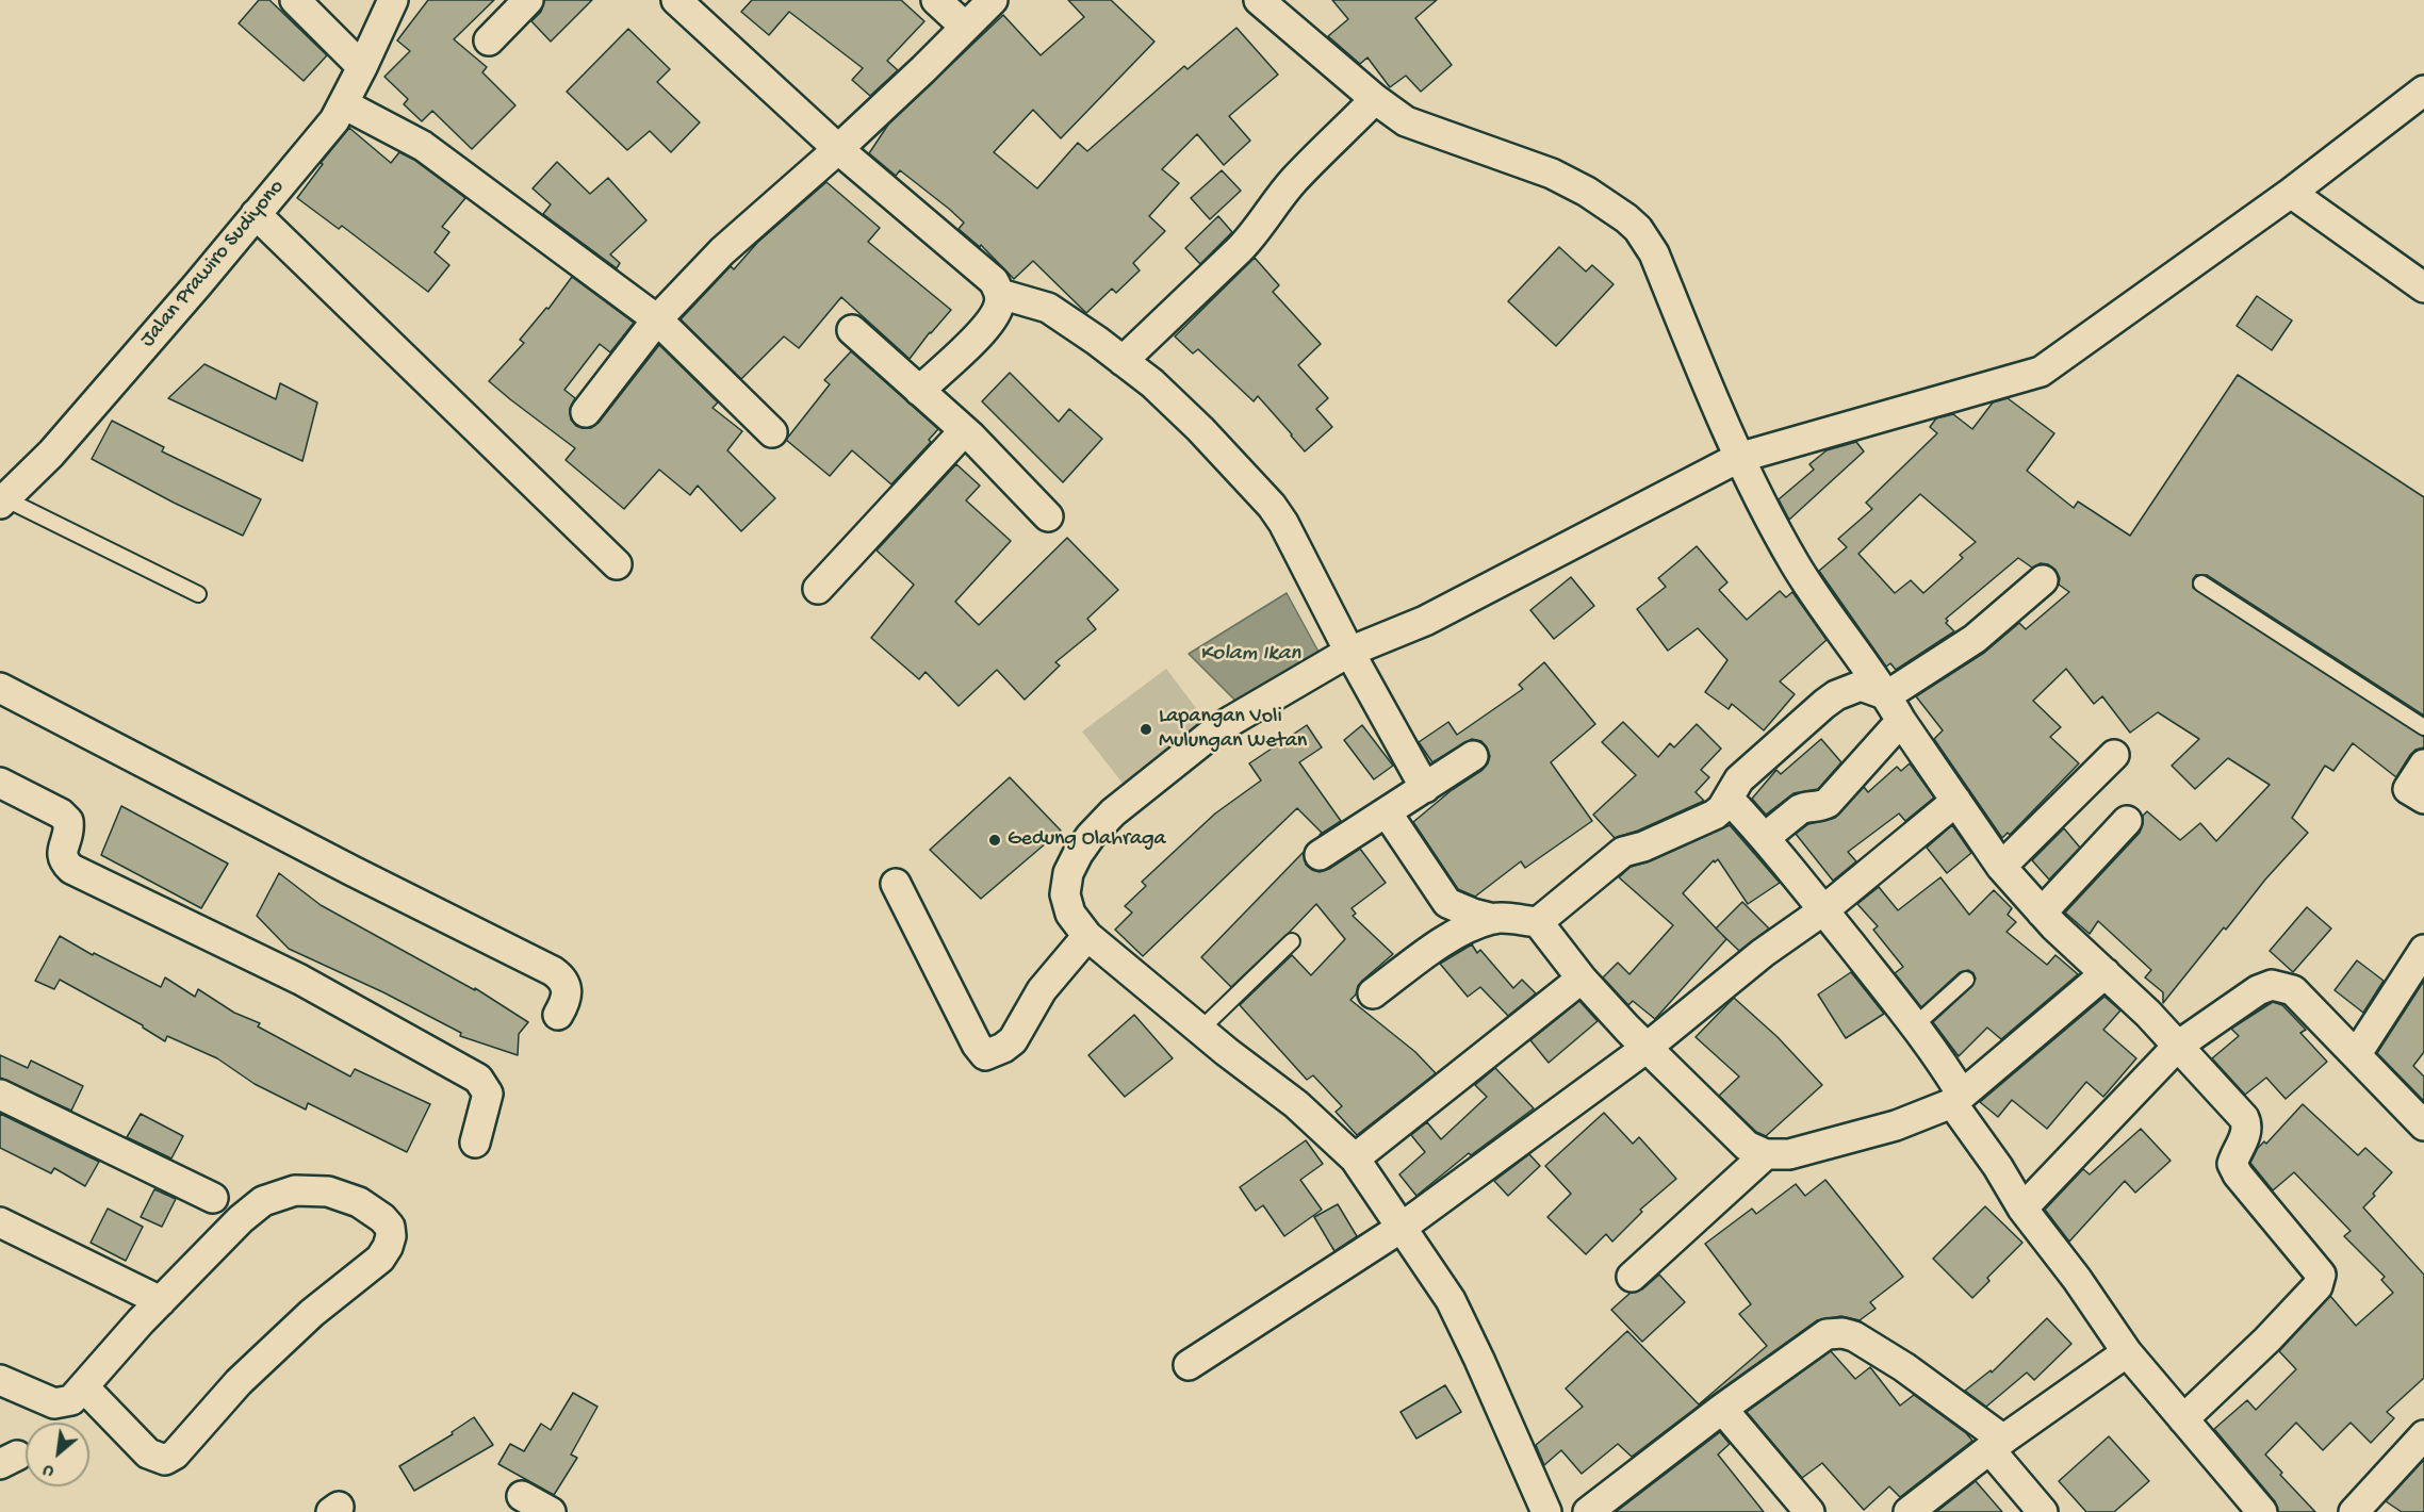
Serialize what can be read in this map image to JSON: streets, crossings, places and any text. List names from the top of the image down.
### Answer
{
  "streets": {
    "street": ["Jalan Prawiro Sudiyono"]
  },
  "water": ["Kolam Ikan"],
  "places": ["Lapangan Voli Mulungan Wetan", "Gedung Olahraga"],
  "north": "bottom left"
}
